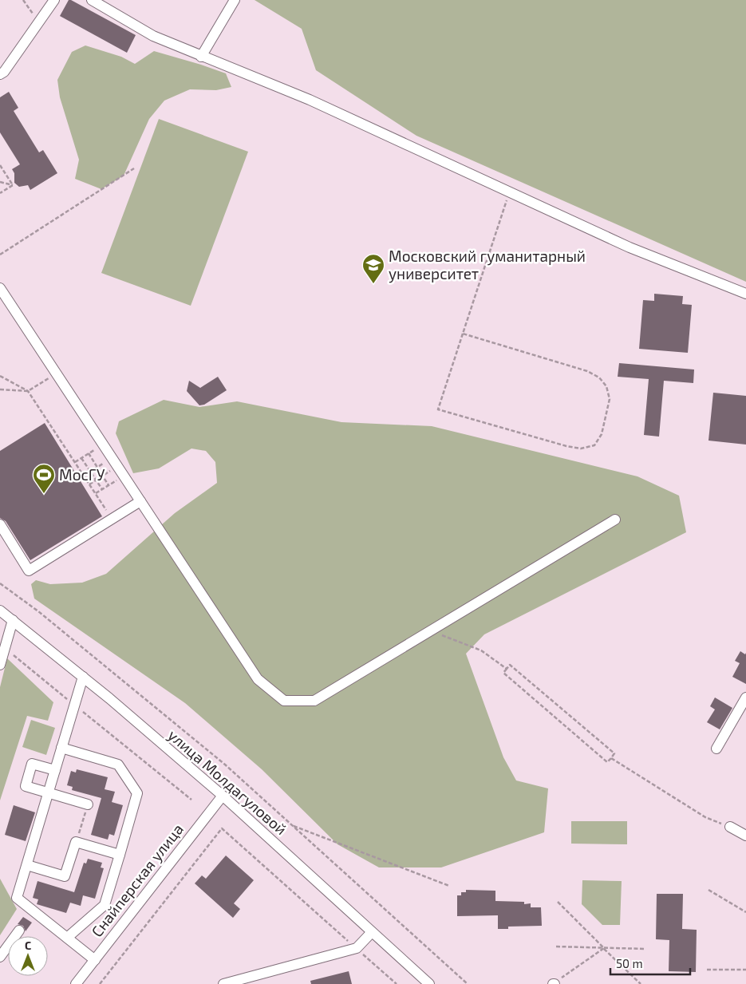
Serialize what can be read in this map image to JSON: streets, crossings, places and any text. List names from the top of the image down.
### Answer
{
  "streets": {
    "street": ["улица Молдагуловой", "Снайперская улица"]
  },
  "crossings": [
    ["улица Молдагуловой", "Снайперская улица"]
  ],
  "places": {
    "school or university": ["Московский гуманитарный университет"],
    "sports": ["МосГУ"]
  },
  "scale_bar": "50 m",
  "north": "top"
}
